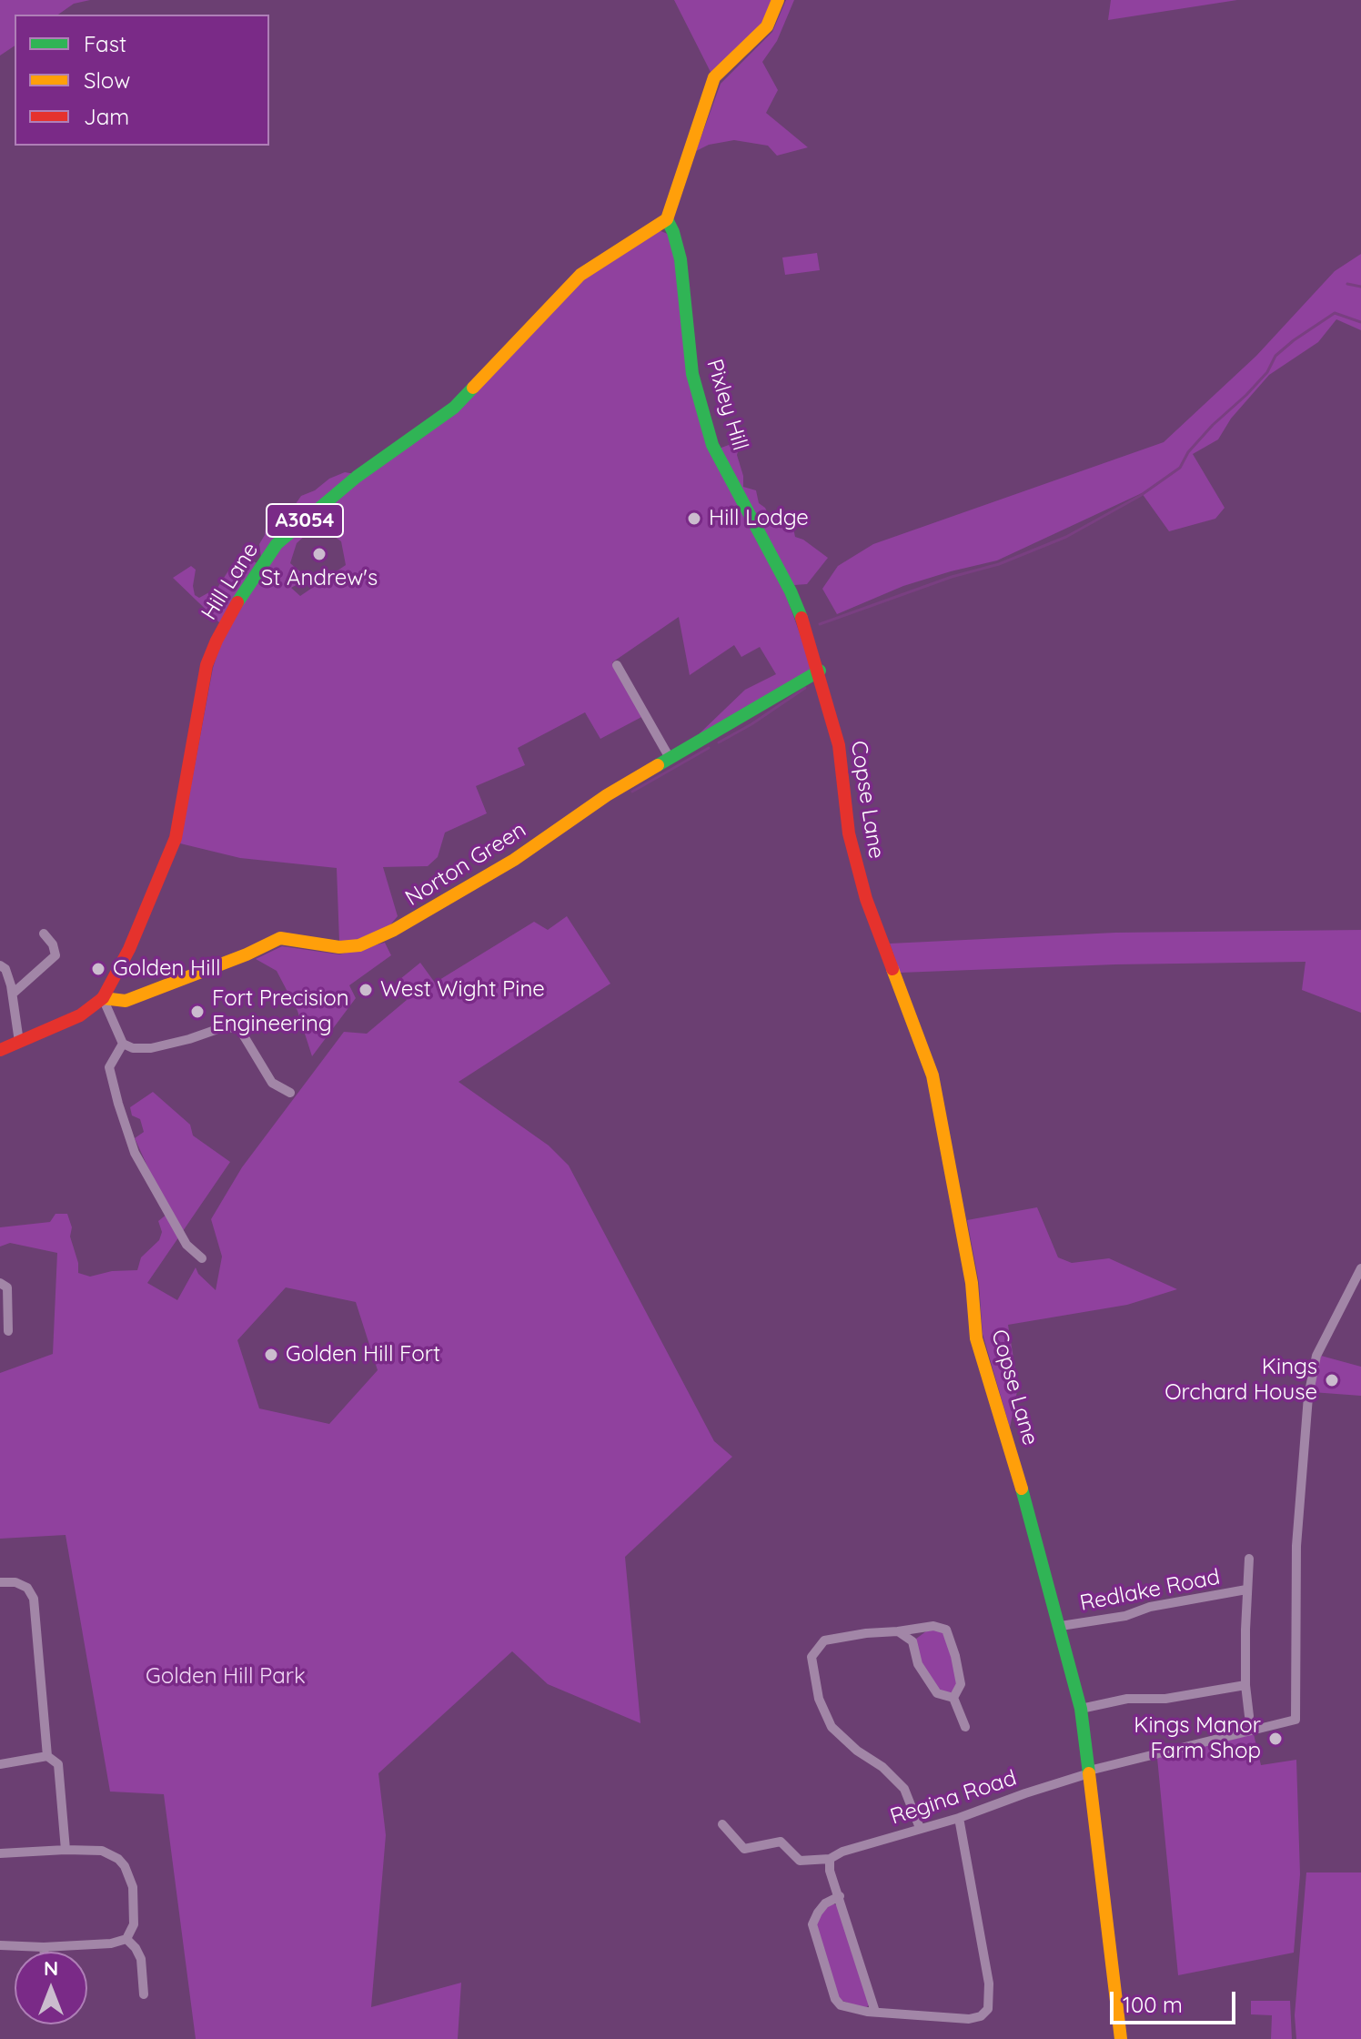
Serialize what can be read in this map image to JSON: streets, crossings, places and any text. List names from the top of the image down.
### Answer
{
  "streets": {
    "street": [
      "Pixley Hill",
      "A3054",
      "Hill Lane",
      "Copse Lane",
      "Norton Green",
      "Redlake Road",
      "Regina Road"
    ]
  },
  "crossings": [
    ["Pixley Hill", "Hill Lane"],
    ["Pixley Hill", "Copse Lane"],
    ["Pixley Hill", "Norton Green"],
    ["A3054", "Hill Lane"],
    ["A3054", "Norton Green"],
    ["Hill Lane", "Norton Green"],
    ["Copse Lane", "Norton Green"],
    ["Copse Lane", "Redlake Road"],
    ["Copse Lane", "Regina Road"]
  ],
  "parks": ["Golden Hill Park"],
  "places": [
    "Hill Lodge",
    "St Andrew's",
    "Golden Hill",
    "West Wight Pine",
    "Fort Precision Engineering",
    "Golden Hill Fort",
    "Kings Orchard House",
    "Kings Manor Farm Shop"
  ],
  "legend": ["Fast", "Slow", "Jam"],
  "scale_bar": "100 m",
  "north": "top"
}
